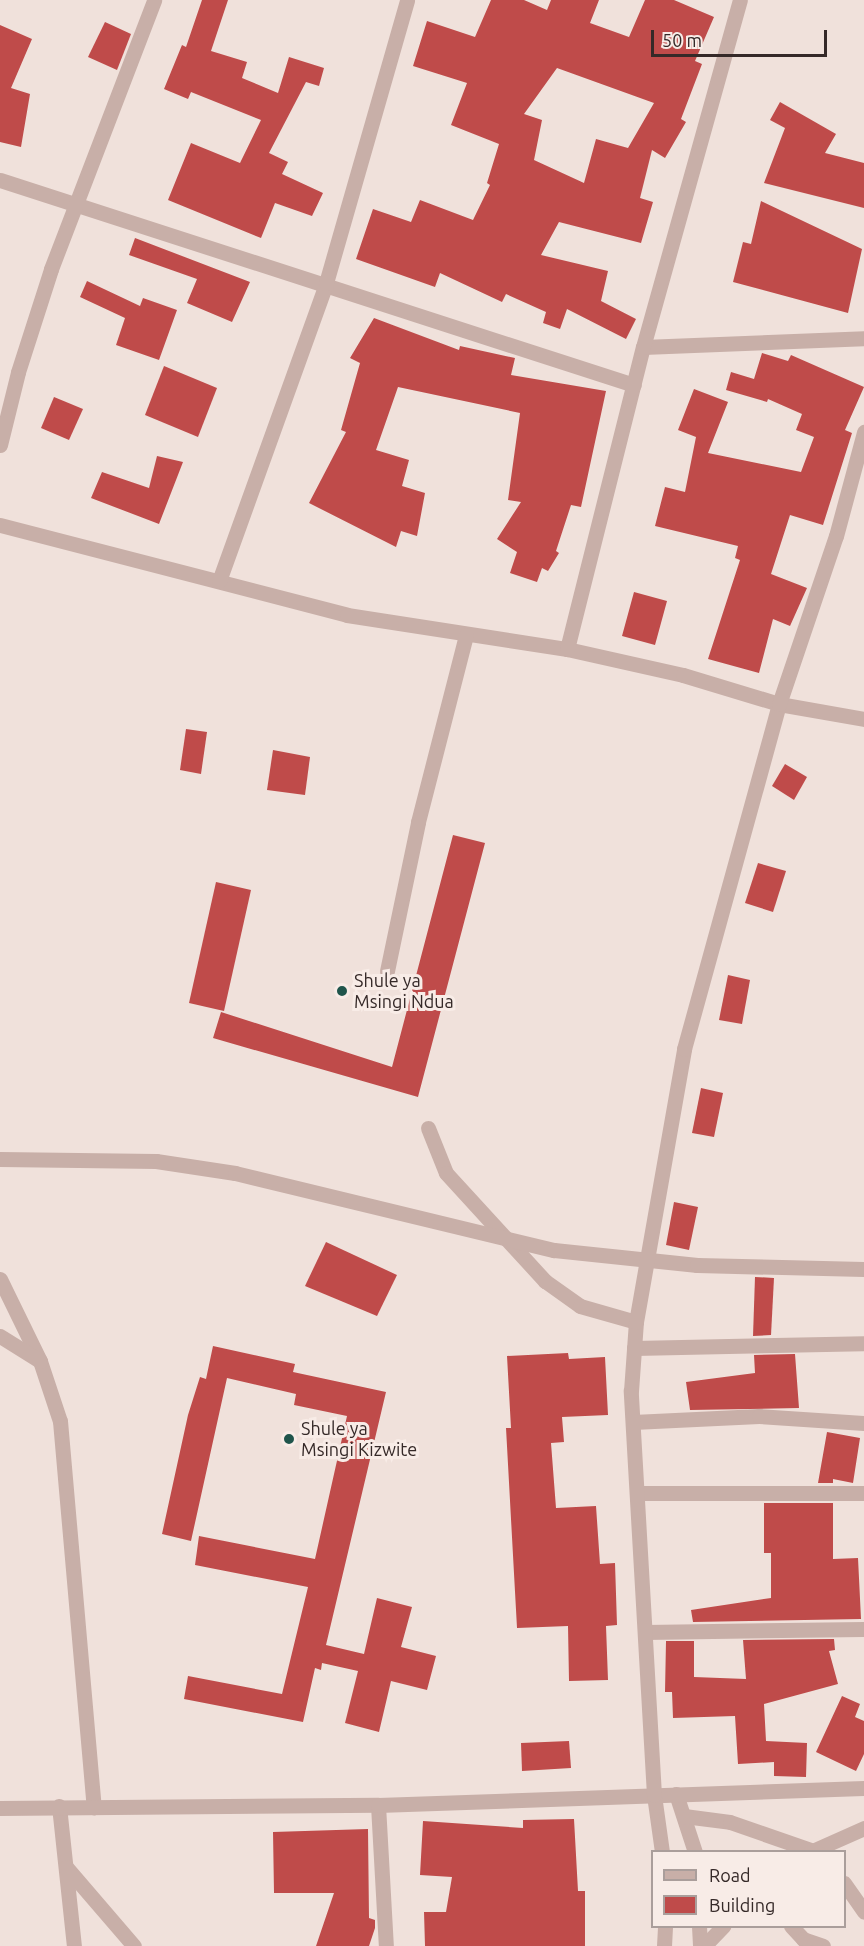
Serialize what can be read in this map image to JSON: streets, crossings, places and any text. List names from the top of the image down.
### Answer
{
  "places": ["Shule ya Msingi Ndua", "Shule ya Msingi Kizwite"],
  "legend": ["Road", "Building"],
  "scale_bar": "50 m"
}
